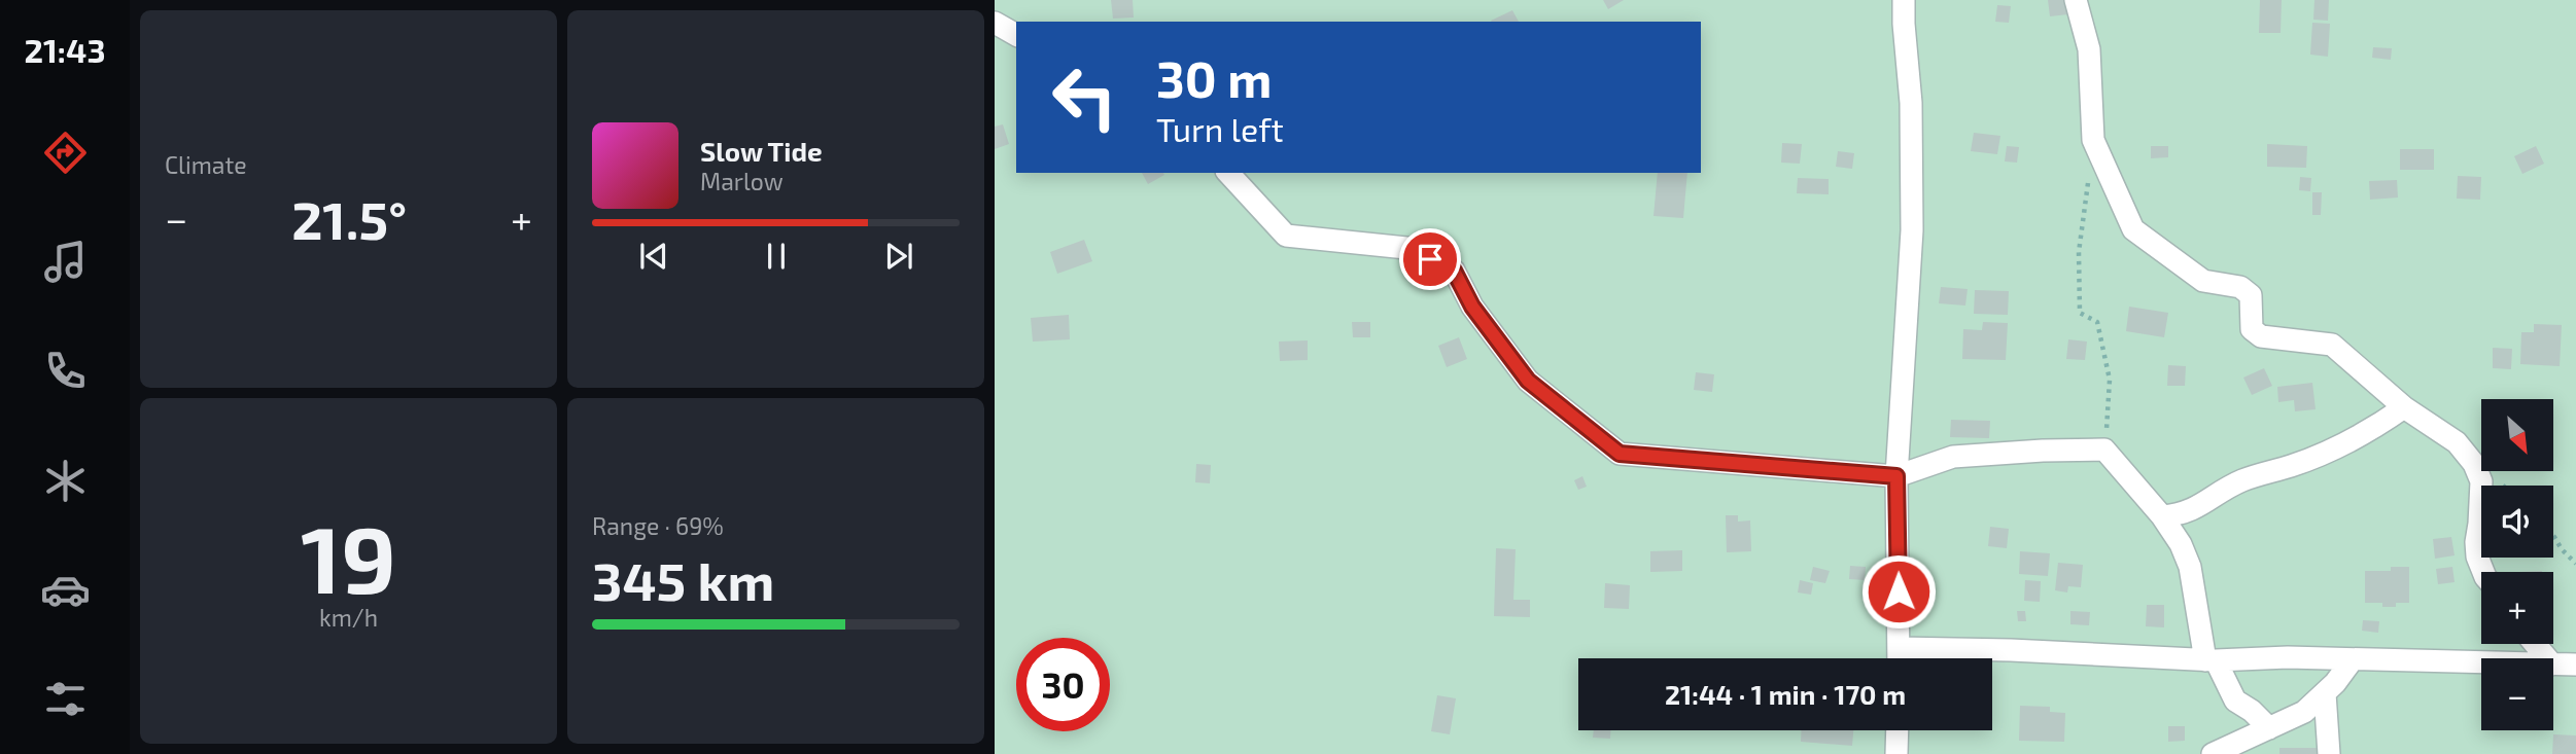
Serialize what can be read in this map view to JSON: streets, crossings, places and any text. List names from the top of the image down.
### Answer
{
  "north": "bottom right",
  "page": {
    "tabs": "21:43",
    "tile": [
      "Climate",
      ["19", "km/h"],
      ["Range · 69%", "345 km"]
    ],
    "turn": ["30 m", "Turn left"],
    "song": ["Slow Tide", "Marlow"],
    "heat": ["−", "21.5°", "+"],
    "map_buttons": ["+", "−"],
    "limit": "30",
    "trip": "21:44 · 1 min · 170 m"
  }
}
